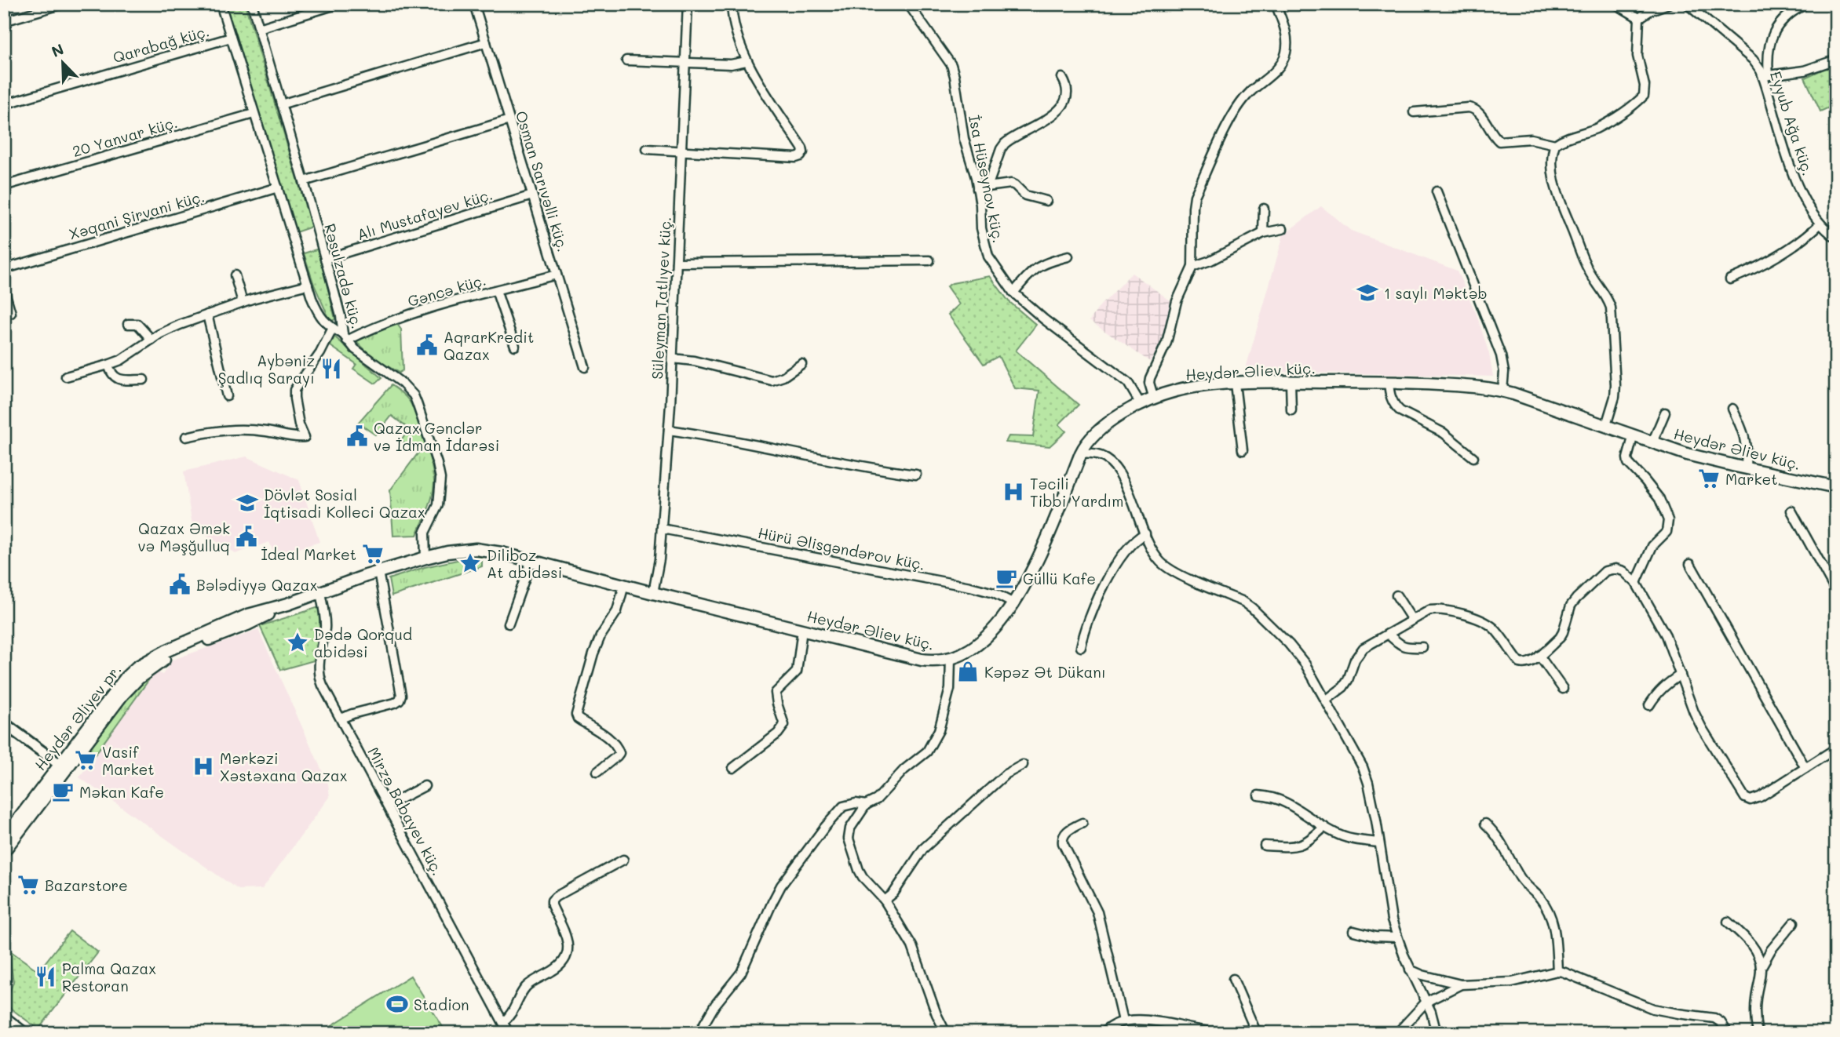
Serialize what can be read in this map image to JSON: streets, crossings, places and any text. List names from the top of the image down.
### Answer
{
  "streets": {
    "main road": ["Heydər Əliev küç.", "Heydər Əliyev pr."],
    "street": [
      "Qarabağ küç.",
      "Eyyub Ağa küç.",
      "20 Yanvar küç.",
      "İsa Hüseynov küç.",
      "Osman Sarıvəlli küç.",
      "Alı Mustafayev küç.",
      "Xəqani Şirvani küç.",
      "Rəsulzadə küç.",
      "Gəncə küç.",
      "Süleyman Tatlıyev küç.",
      "Hürü Əlisgəndərov küç.",
      "Mirzə Babayev küç."
    ]
  },
  "crossings": [
    ["İsa Hüseynov küç.", "Heydər Əliev küç."],
    ["Osman Sarıvəlli küç.", "Alı Mustafayev küç."],
    ["Osman Sarıvəlli küç.", "Gəncə küç."],
    ["Alı Mustafayev küç.", "Rəsulzadə küç."],
    ["Rəsulzadə küç.", "Gəncə küç."],
    ["Rəsulzadə küç.", "Heydər Əliev küç."],
    ["Süleyman Tatlıyev küç.", "Heydər Əliev küç."],
    ["Süleyman Tatlıyev küç.", "Hürü Əlisgəndərov küç."],
    ["Heydər Əliev küç.", "Hürü Əlisgəndərov küç."],
    ["Heydər Əliev küç.", "Heydər Əliyev pr."],
    ["Heydər Əliev küç.", "Mirzə Babayev küç."]
  ],
  "places": {
    "school or university": ["1 saylı Məktəb", "Dövlət Sosial İqtisadi Kolleci Qazax"],
    "public building": [
      "AqrarKredit Qazax",
      "Qazax Gənclər və İdman İdarəsi",
      "Qazax Əmək və Məşğulluq",
      "Bələdiyyə Qazax"
    ],
    "restaurant": ["Aybəniz Şadlıq Sarayı", "Palma Qazax Restoran"],
    "supermarket": [
      "Market",
      "İdeal Market",
      "Vasif Market",
      "Bazarstore"
    ],
    "hospital": ["Təcili Tibbi Yardım", "Mərkəzi Xəstəxana Qazax"],
    "place": ["Diliboz At abidəsi", "Dədə Qorqud abidəsi"],
    "cafe": ["Güllü Kafe", "Məkan Kafe"],
    "shop": ["Kəpəz Ət Dükanı"],
    "sports": ["Stadion"]
  },
  "north": "top left"
}
